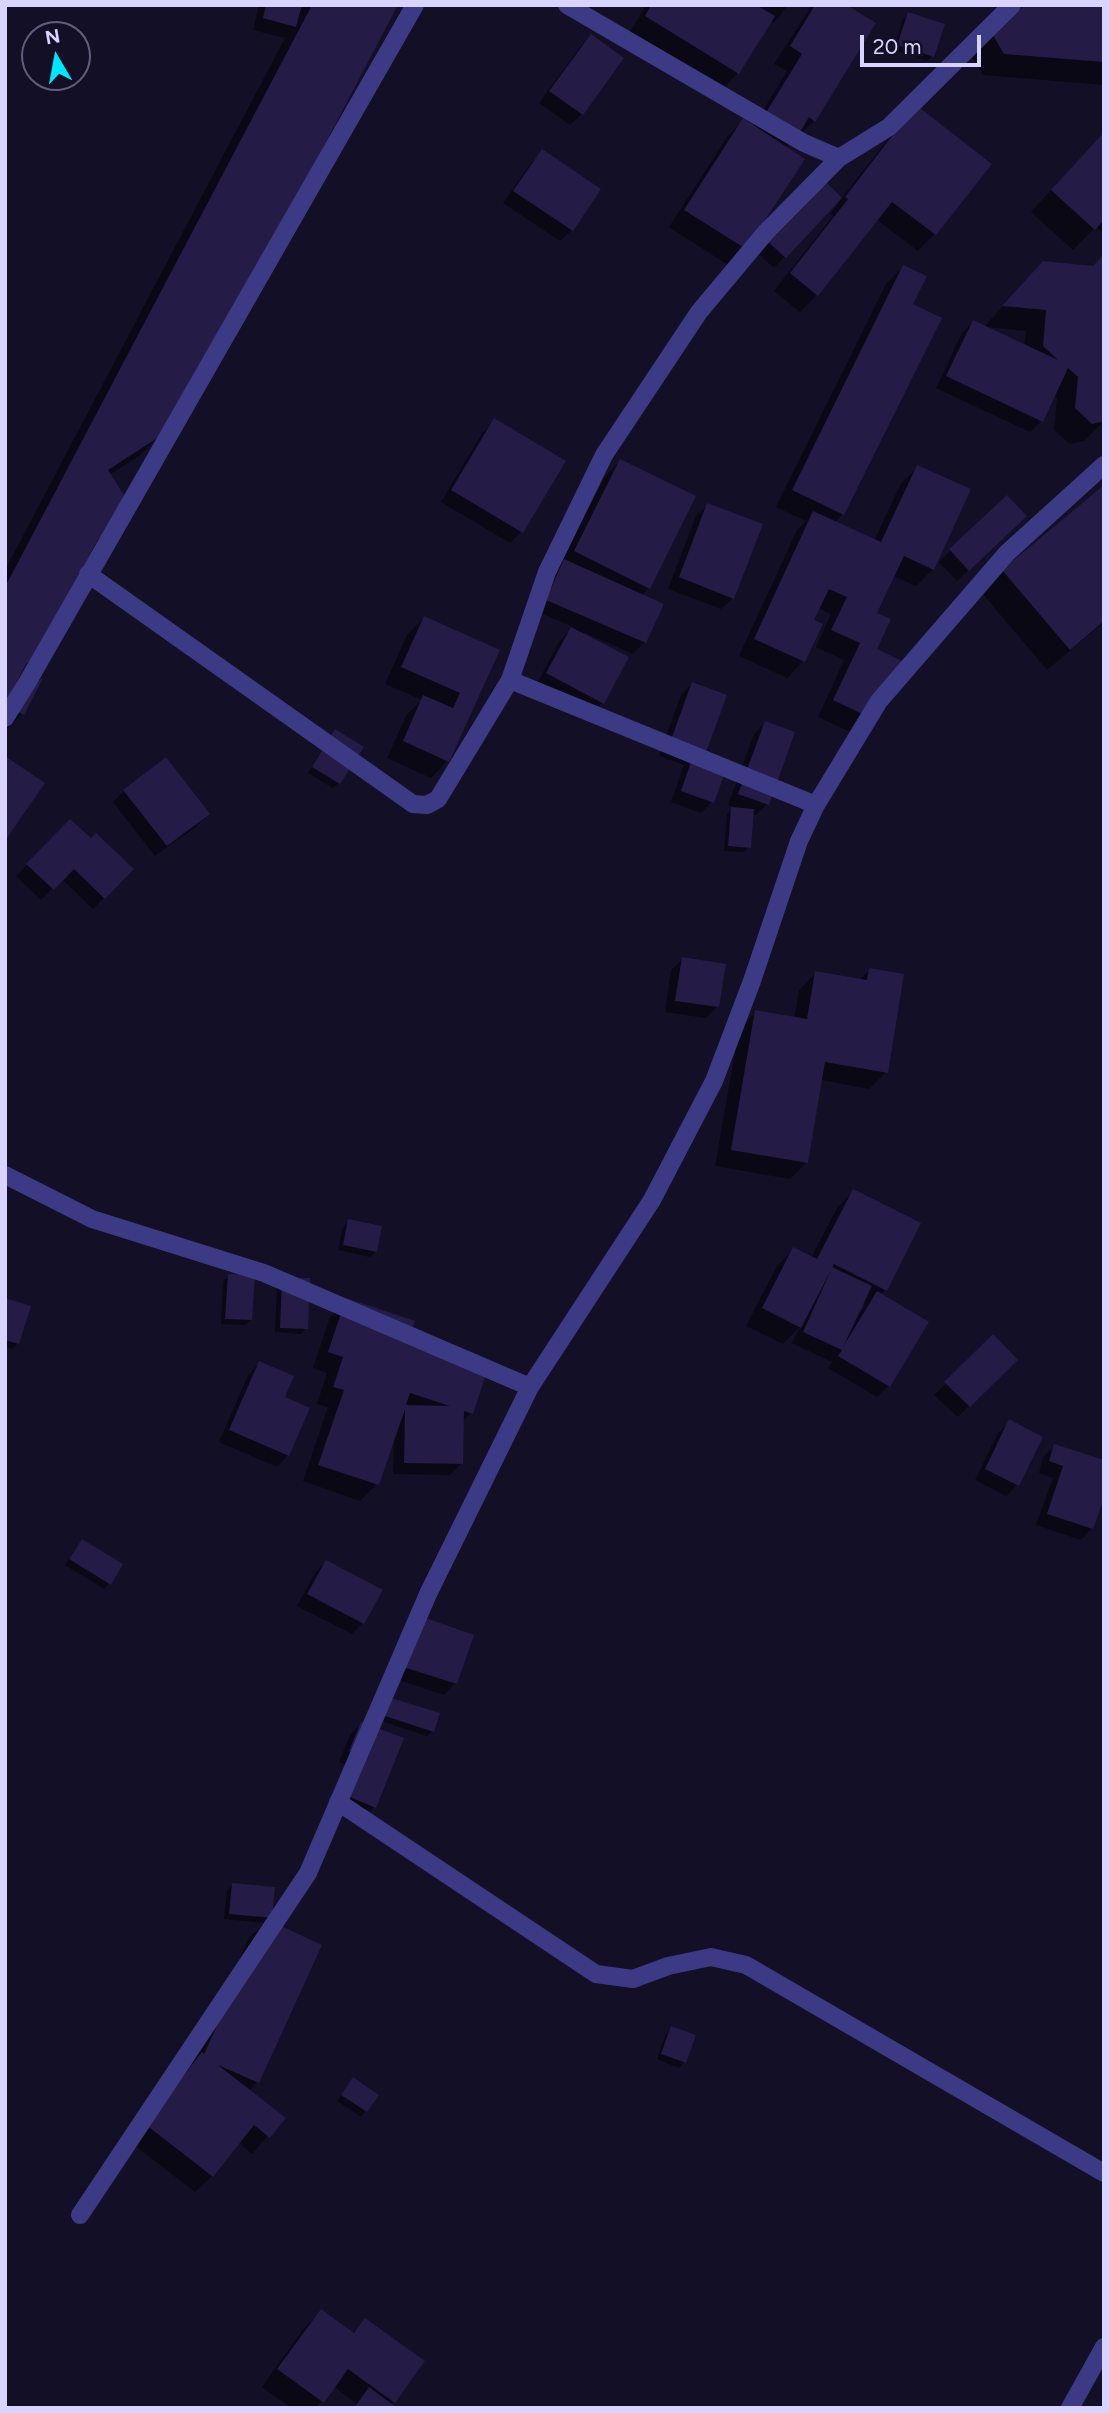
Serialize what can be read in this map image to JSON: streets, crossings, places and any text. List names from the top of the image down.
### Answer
{
  "scale_bar": "20 m",
  "north": "top"
}
